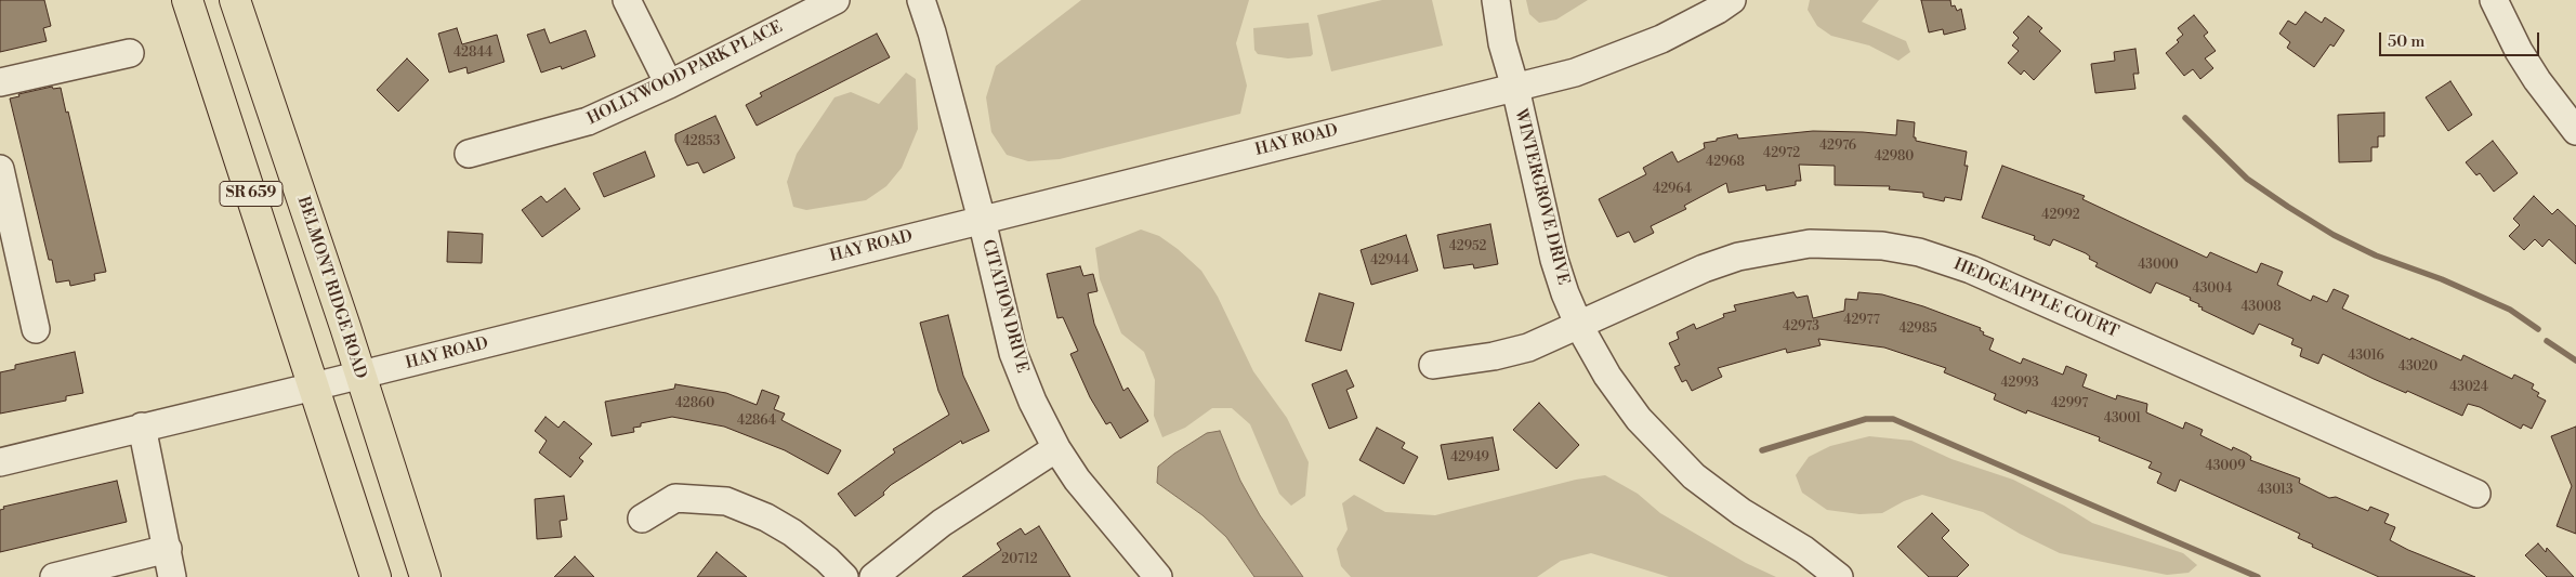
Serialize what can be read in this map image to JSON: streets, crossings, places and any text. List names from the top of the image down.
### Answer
{
  "streets": {
    "main road": ["SR 659", "BELMONT RIDGE ROAD"],
    "street": [
      "HOLLYWOOD PARK PLACE",
      "HAY ROAD",
      "WINTERGROVE DRIVE",
      "HEDGEAPPLE COURT",
      "CITATION DRIVE"
    ]
  },
  "crossings": [
    ["HAY ROAD", "SR 659"],
    ["HAY ROAD", "WINTERGROVE DRIVE"],
    ["HAY ROAD", "BELMONT RIDGE ROAD"],
    ["HAY ROAD", "CITATION DRIVE"],
    ["WINTERGROVE DRIVE", "HEDGEAPPLE COURT"]
  ],
  "house_numbers": [
    "42844",
    "42853",
    "42976",
    "42972",
    "42980",
    "42968",
    "42964",
    "42992",
    "42952",
    "42944",
    "43000",
    "43004",
    "43008",
    "42977",
    "42973",
    "42985",
    "43016",
    "43020",
    "42993",
    "43024",
    "42860",
    "42997",
    "43001",
    "42864",
    "42949",
    "43009",
    "43013",
    "20712"
  ],
  "scale_bar": "50 m"
}
